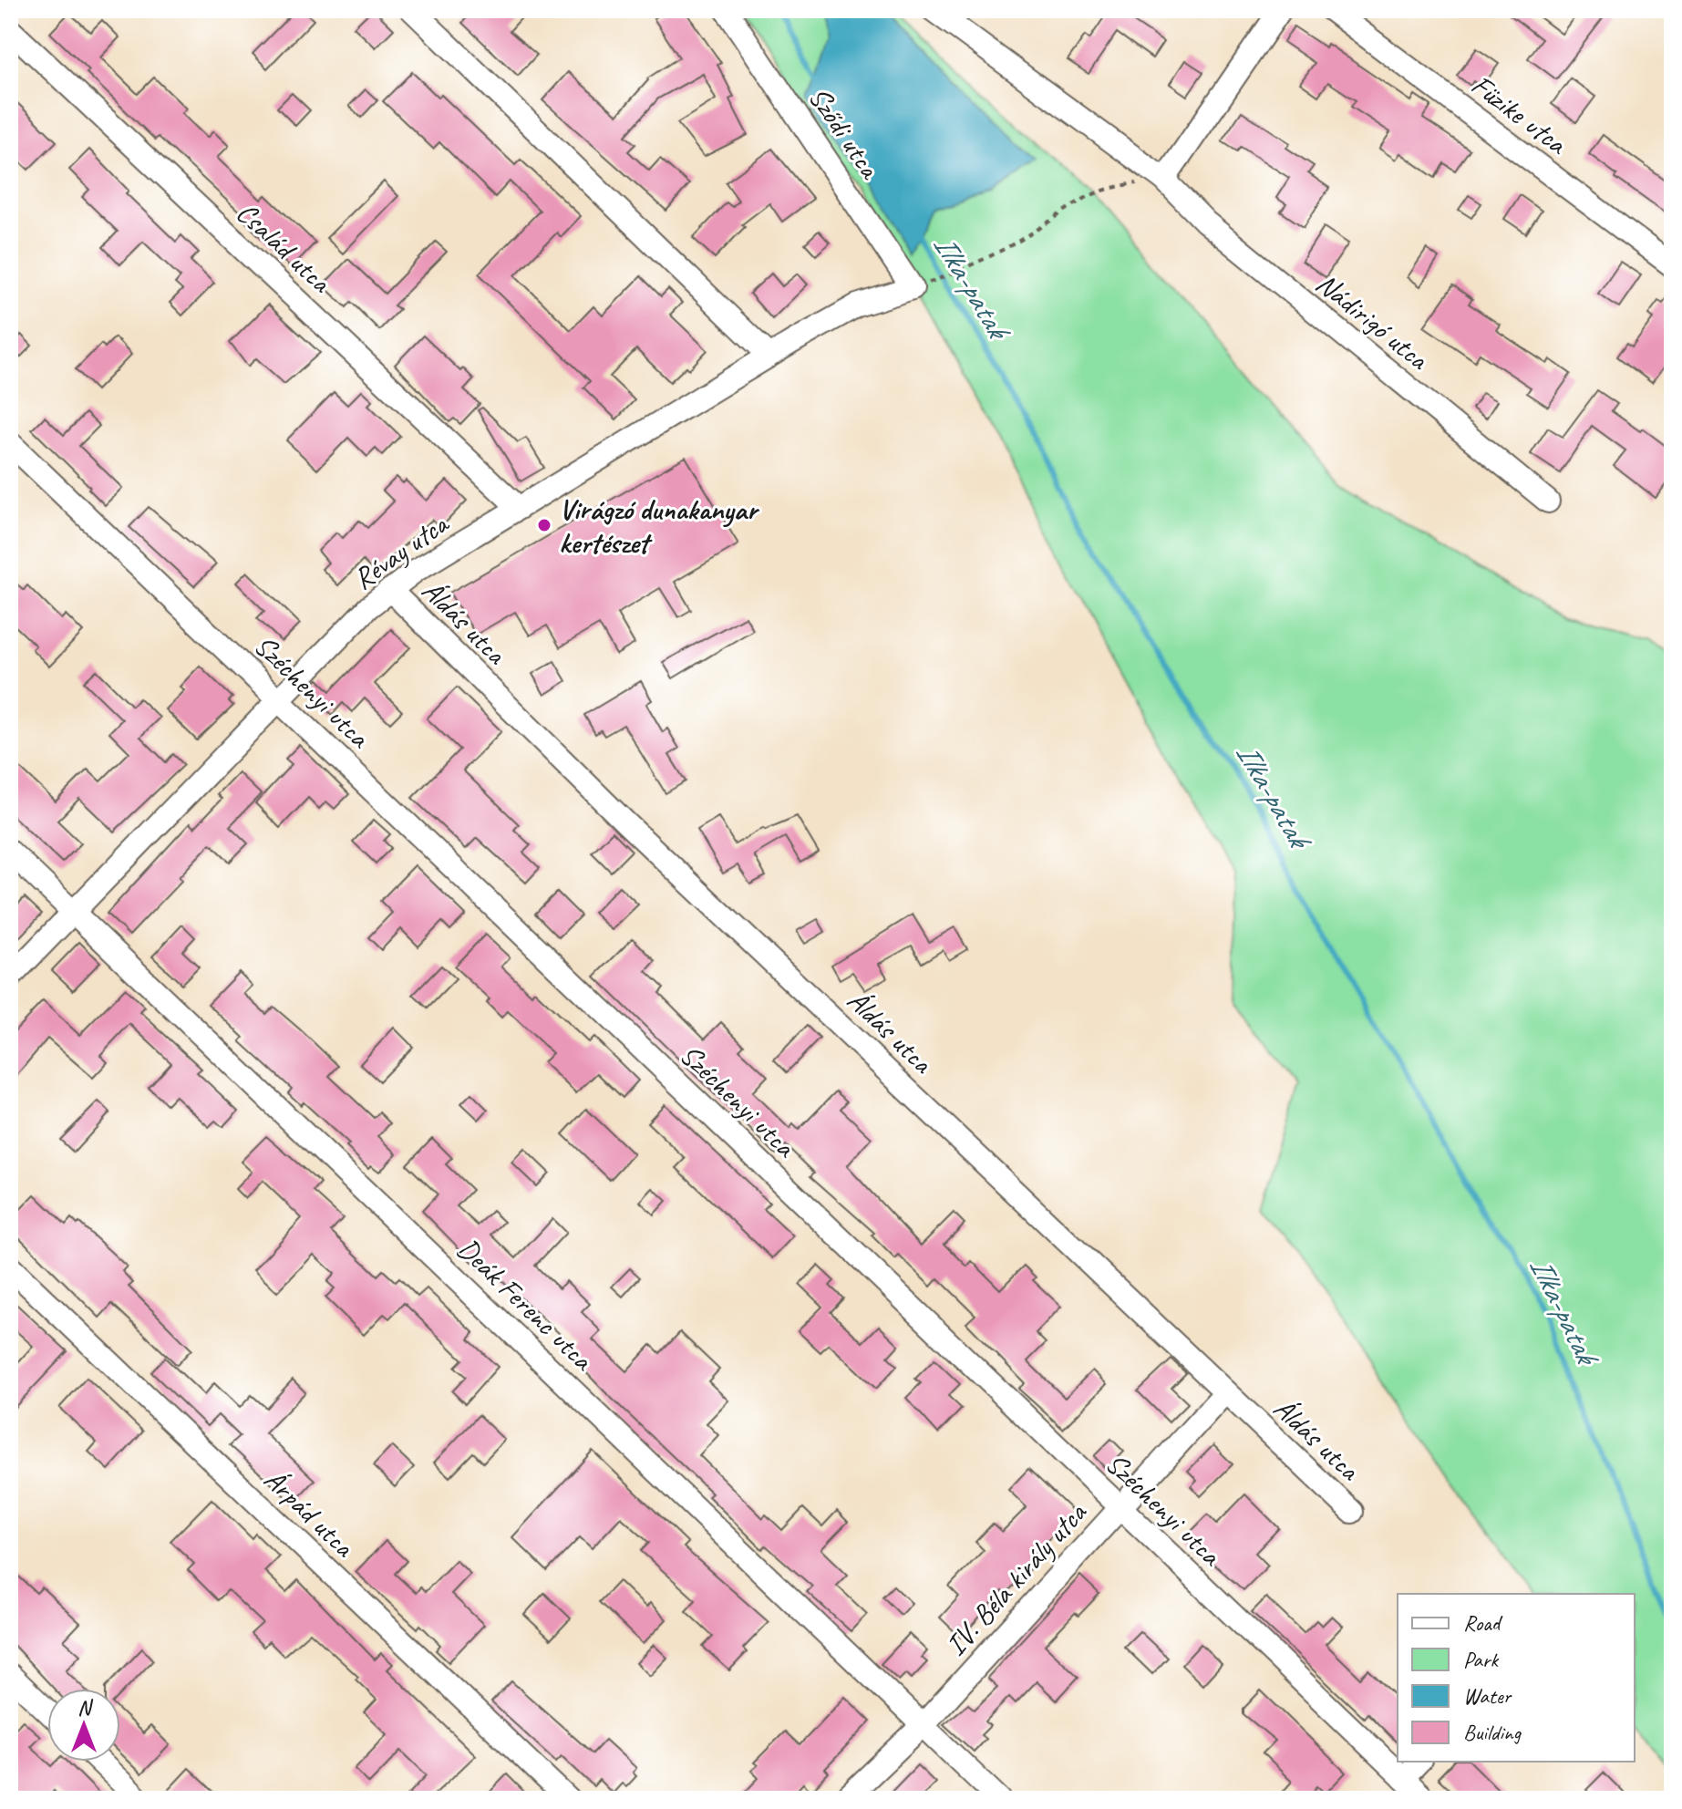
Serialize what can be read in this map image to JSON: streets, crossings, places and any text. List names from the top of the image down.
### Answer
{
  "streets": {
    "street": [
      "Füzike utca",
      "Sződi utca",
      "Család utca",
      "Nádirigó utca",
      "Révay utca",
      "Áldás utca",
      "Széchenyi utca",
      "Deák Ferenc utca",
      "Árpád utca",
      "IV. Béla király utca"
    ]
  },
  "crossings": [
    ["Sződi utca", "Révay utca"],
    ["Család utca", "Révay utca"],
    ["Révay utca", "Áldás utca"],
    ["Révay utca", "Széchenyi utca"],
    ["Révay utca", "Deák Ferenc utca"],
    ["Áldás utca", "IV. Béla király utca"],
    ["Széchenyi utca", "IV. Béla király utca"],
    ["Deák Ferenc utca", "IV. Béla király utca"]
  ],
  "water": ["Ilka-patak"],
  "places": ["Virágzó dunakanyar kertészet"],
  "legend": [
    "Road",
    "Park",
    "Water",
    "Building"
  ],
  "north": "top"
}
